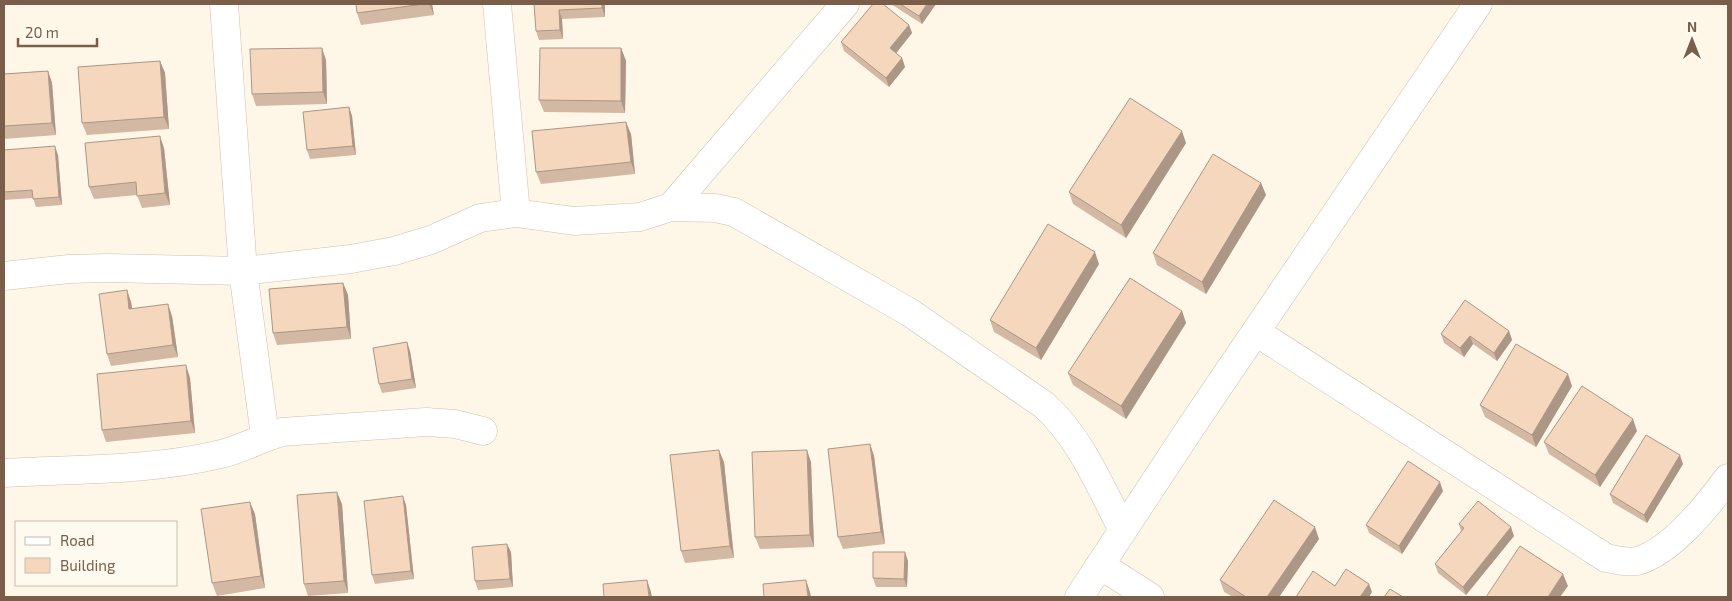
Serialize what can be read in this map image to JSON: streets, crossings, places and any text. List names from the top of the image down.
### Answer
{
  "legend": ["Road", "Building"],
  "scale_bar": "20 m",
  "north": "top"
}
